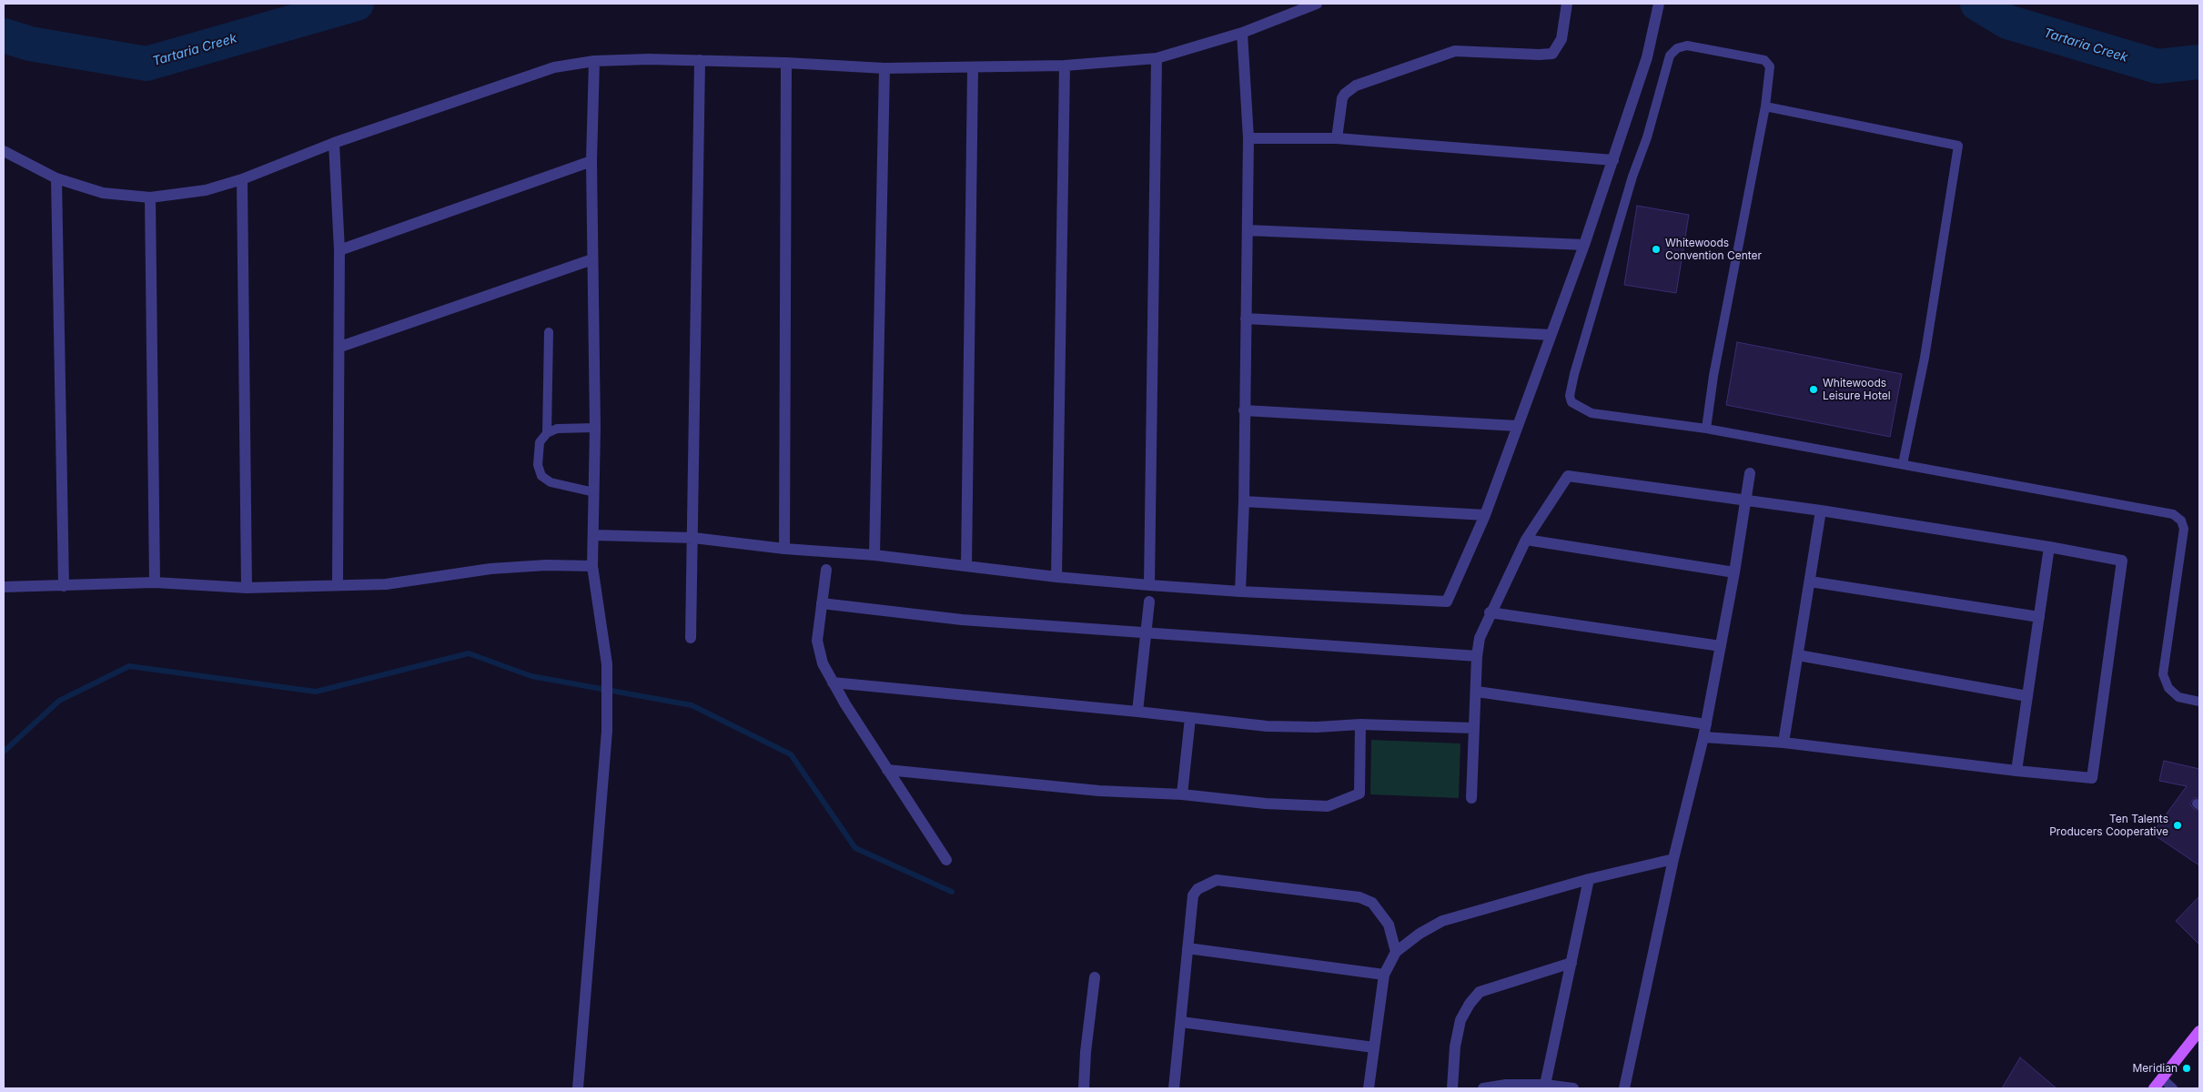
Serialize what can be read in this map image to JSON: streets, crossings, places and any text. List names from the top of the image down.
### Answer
{
  "water": ["Tartaria Creek"],
  "places": [
    "Whitewoods Convention Center",
    "Whitewoods Leisure Hotel",
    "Ten Talents Producers Cooperative",
    "Meridian"
  ]
}
